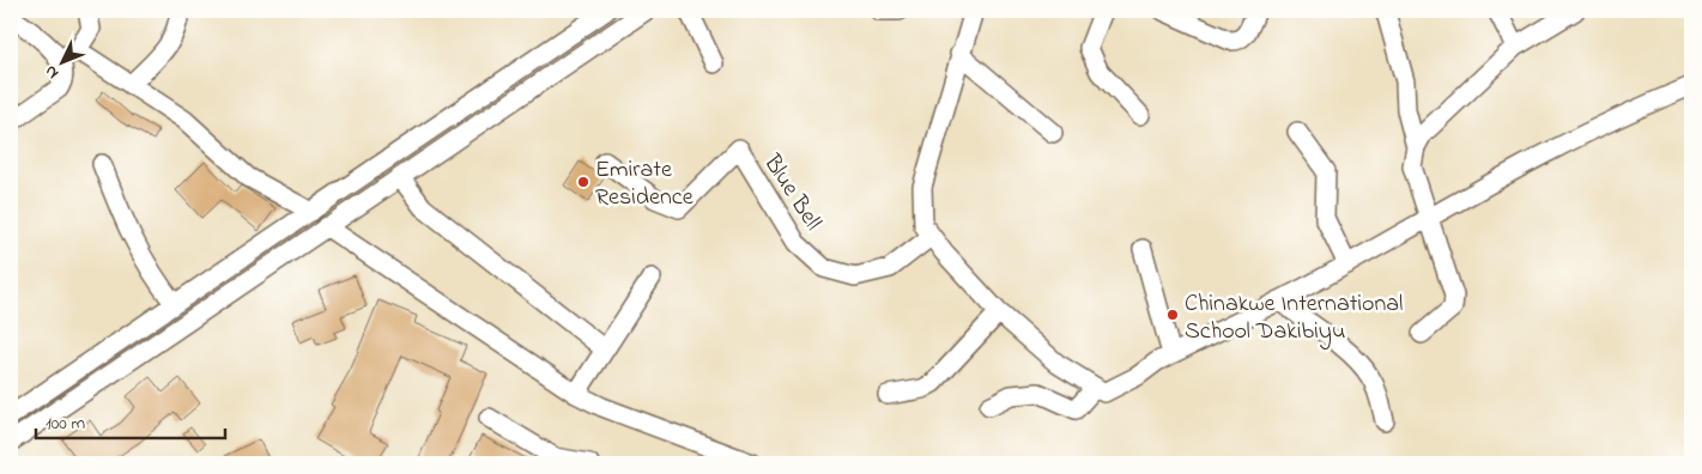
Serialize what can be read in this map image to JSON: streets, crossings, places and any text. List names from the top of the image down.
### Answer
{
  "streets": {
    "street": ["Blue Bell"]
  },
  "places": ["Emirate Residence", "Chinakwe International School Dakibiyu"],
  "scale_bar": "100 m",
  "north": "bottom left"
}
